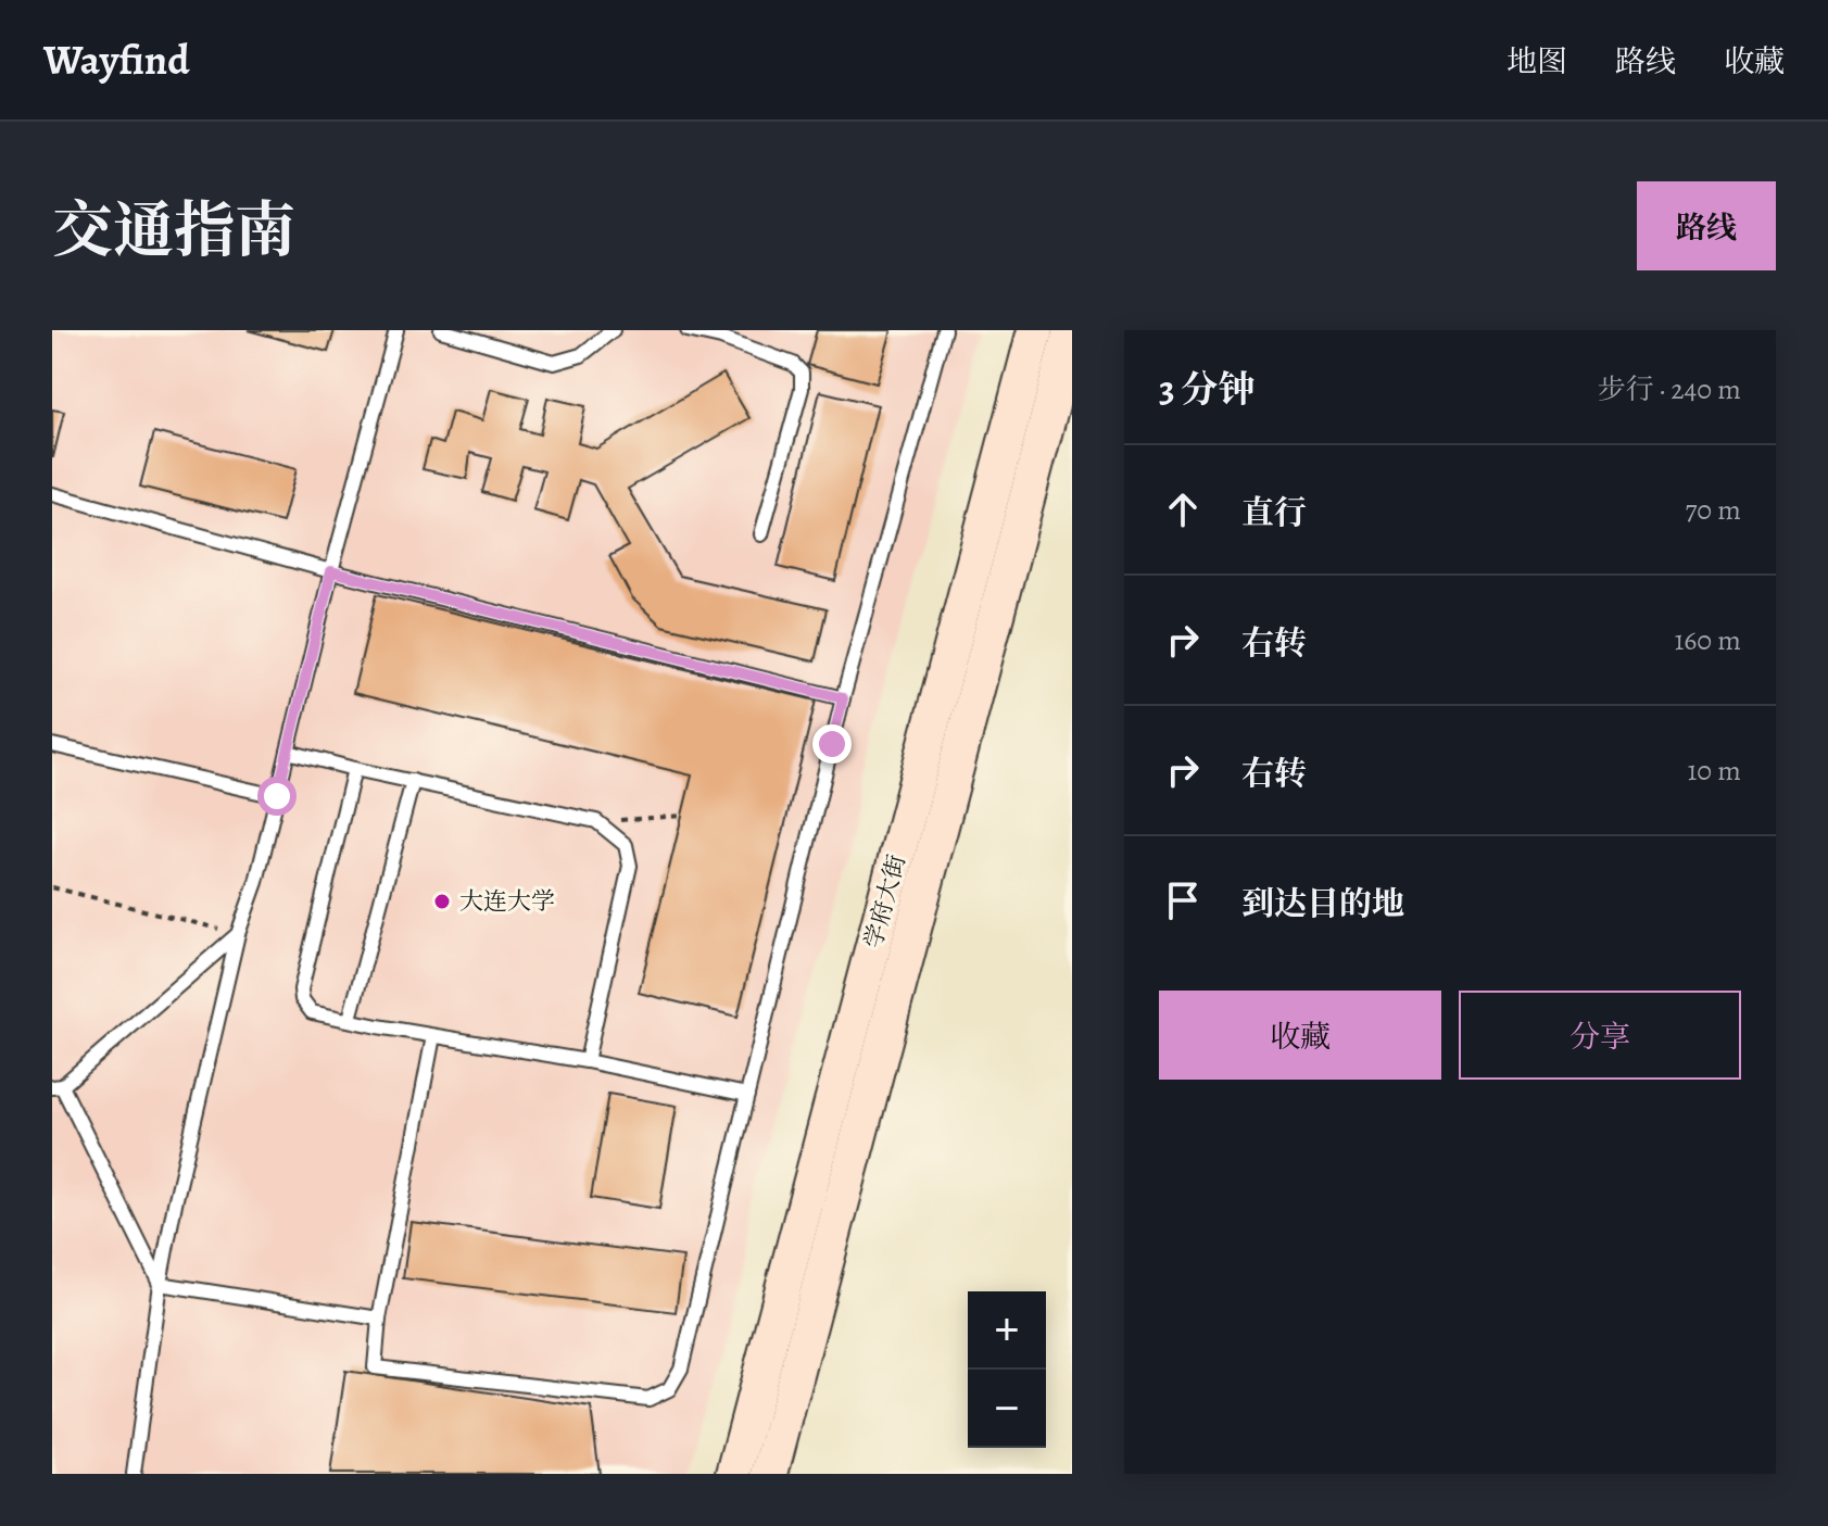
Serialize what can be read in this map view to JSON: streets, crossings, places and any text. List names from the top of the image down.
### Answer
{
  "streets": {
    "main road": ["学府大街"]
  },
  "places": ["大连大学"],
  "page": {
    "header": "Wayfind",
    "nav": ["地图", "路线", "收藏"],
    "title": "交通指南",
    "buttons": [
      "路线",
      ["收藏", "分享"]
    ],
    "heading": ["3 分钟", "步行 · 240 m"],
    "list": [
      ["直行", "70 m"],
      ["右转", "160 m"],
      ["右转", "10 m"],
      "到达目的地"
    ],
    "map_buttons": ["+", "−"]
  }
}
